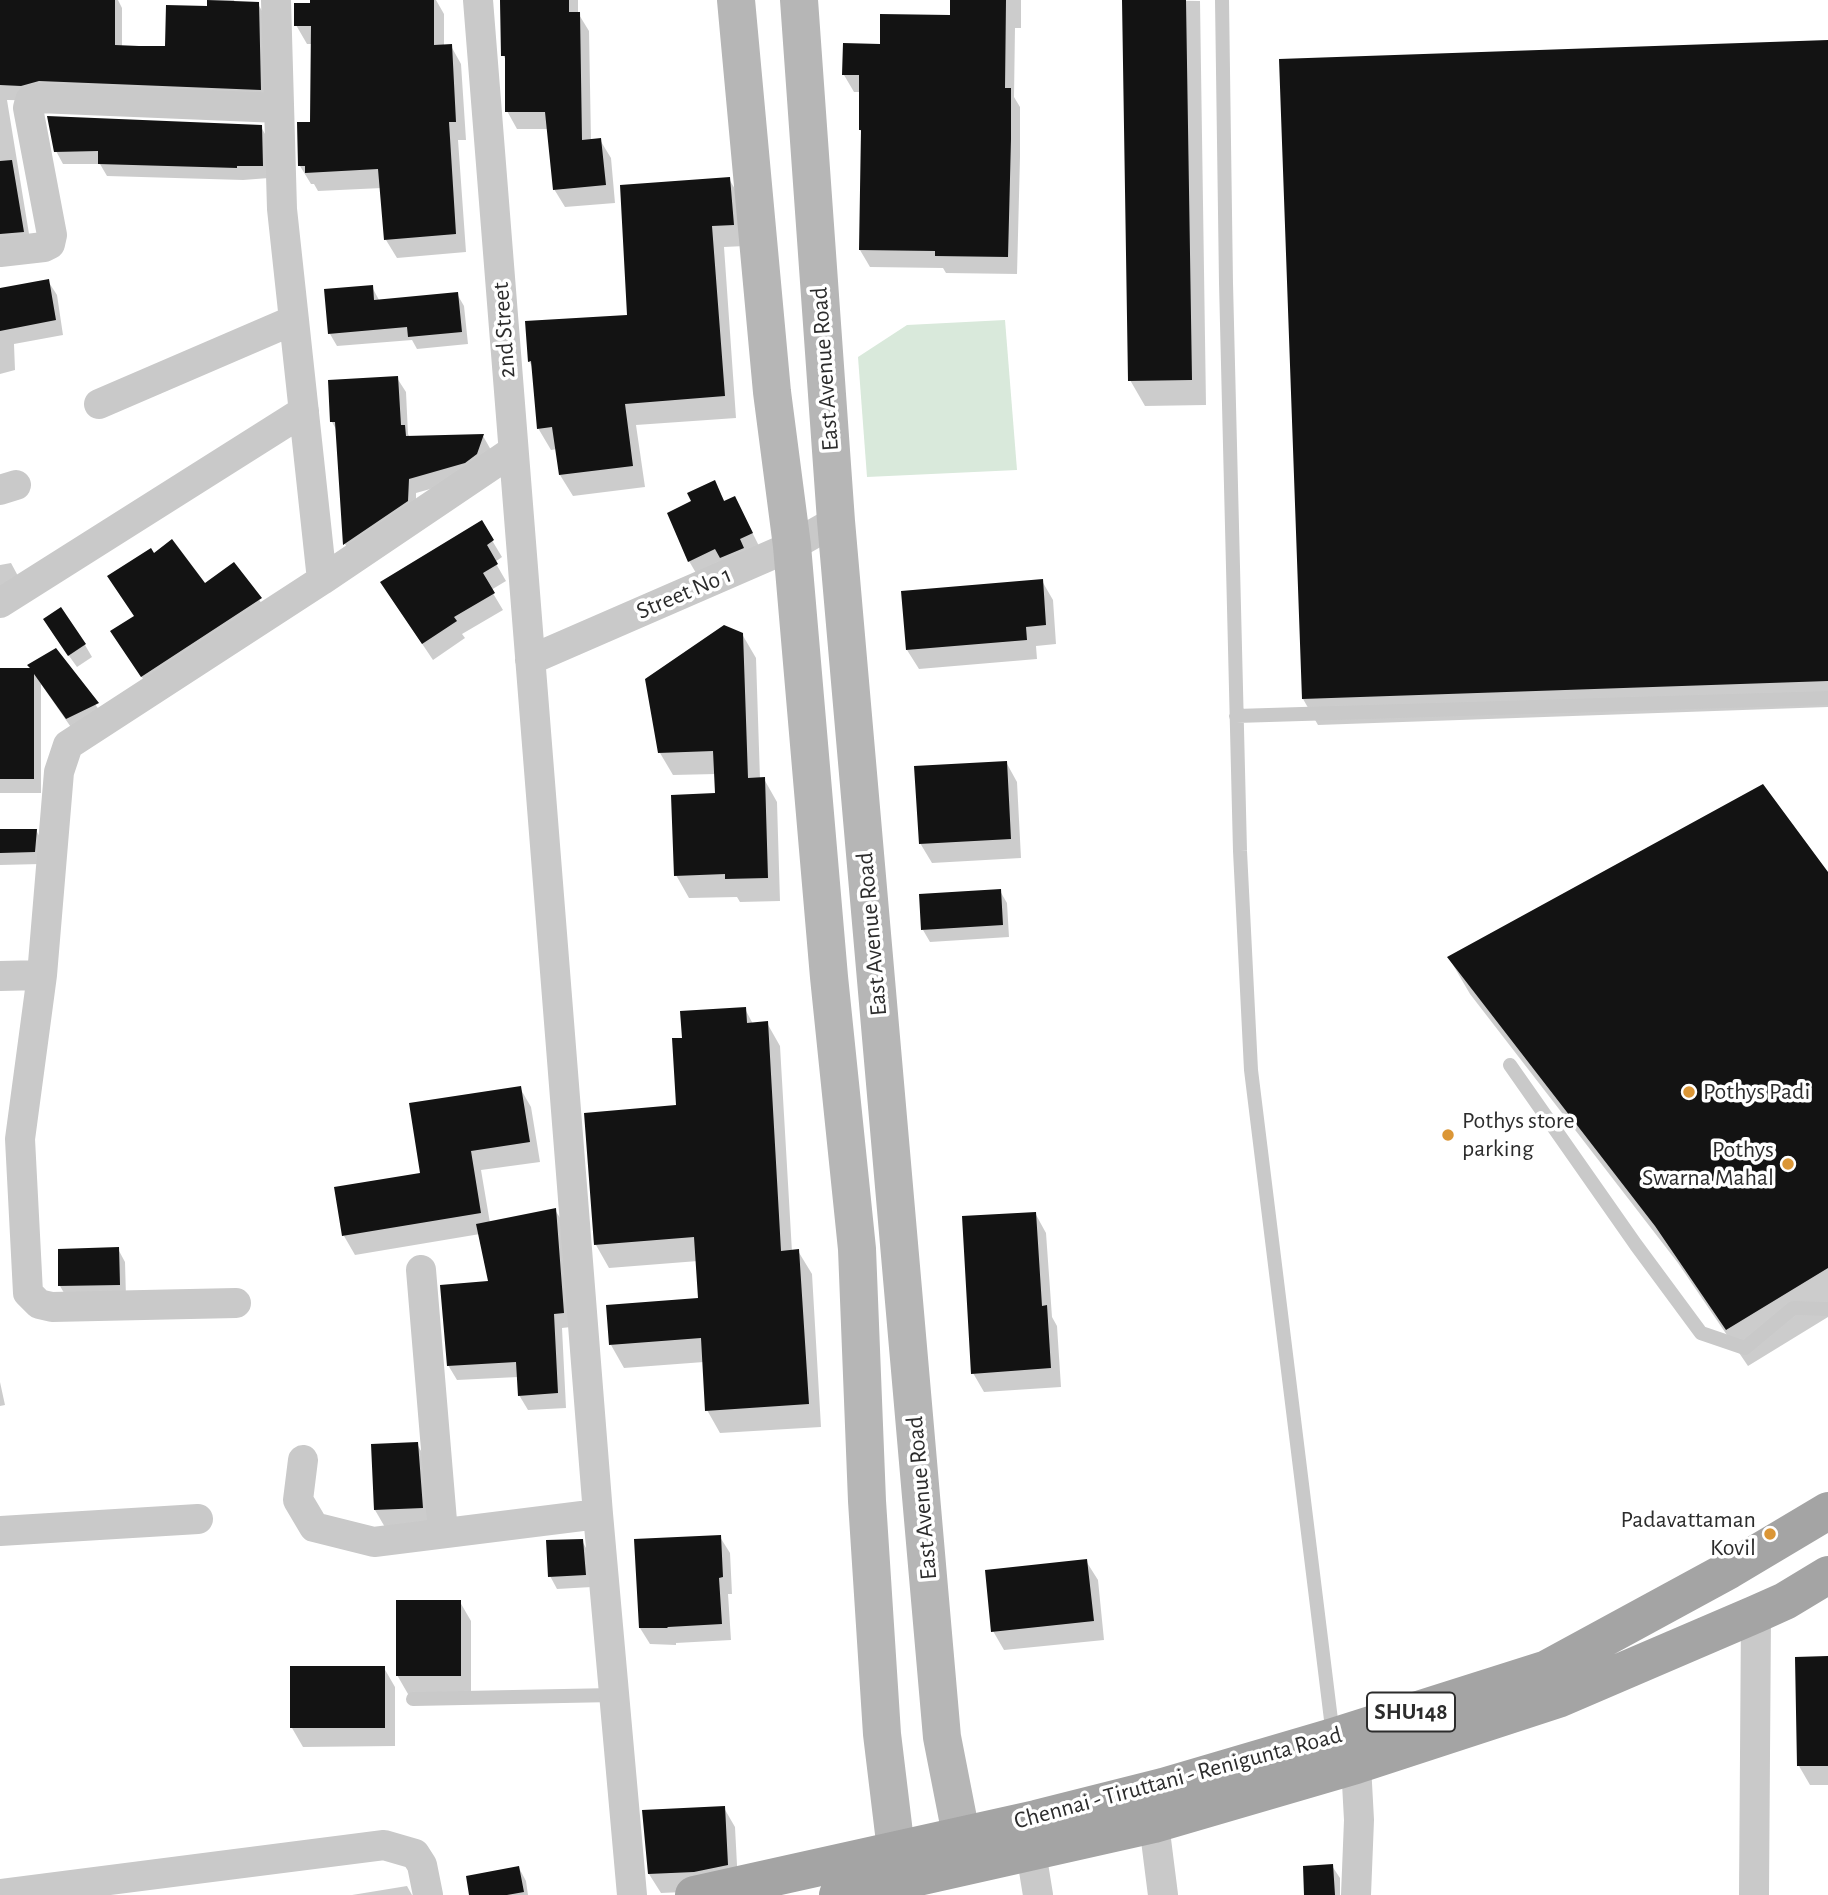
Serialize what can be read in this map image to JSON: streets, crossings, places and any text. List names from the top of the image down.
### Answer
{
  "streets": {
    "main road": ["East Avenue Road", "SHU148", "Chennai - Tiruttani - Renigunta Road"],
    "street": ["2nd Street", "Street No 1"]
  },
  "crossings": [
    ["2nd Street", "Street No 1"],
    ["East Avenue Road", "Street No 1"],
    ["East Avenue Road", "Chennai - Tiruttani - Renigunta Road"]
  ],
  "places": [
    "Pothys Padi",
    "Pothys store parking",
    "Pothys Swarna Mahal",
    "Padavattaman Kovil"
  ]
}
